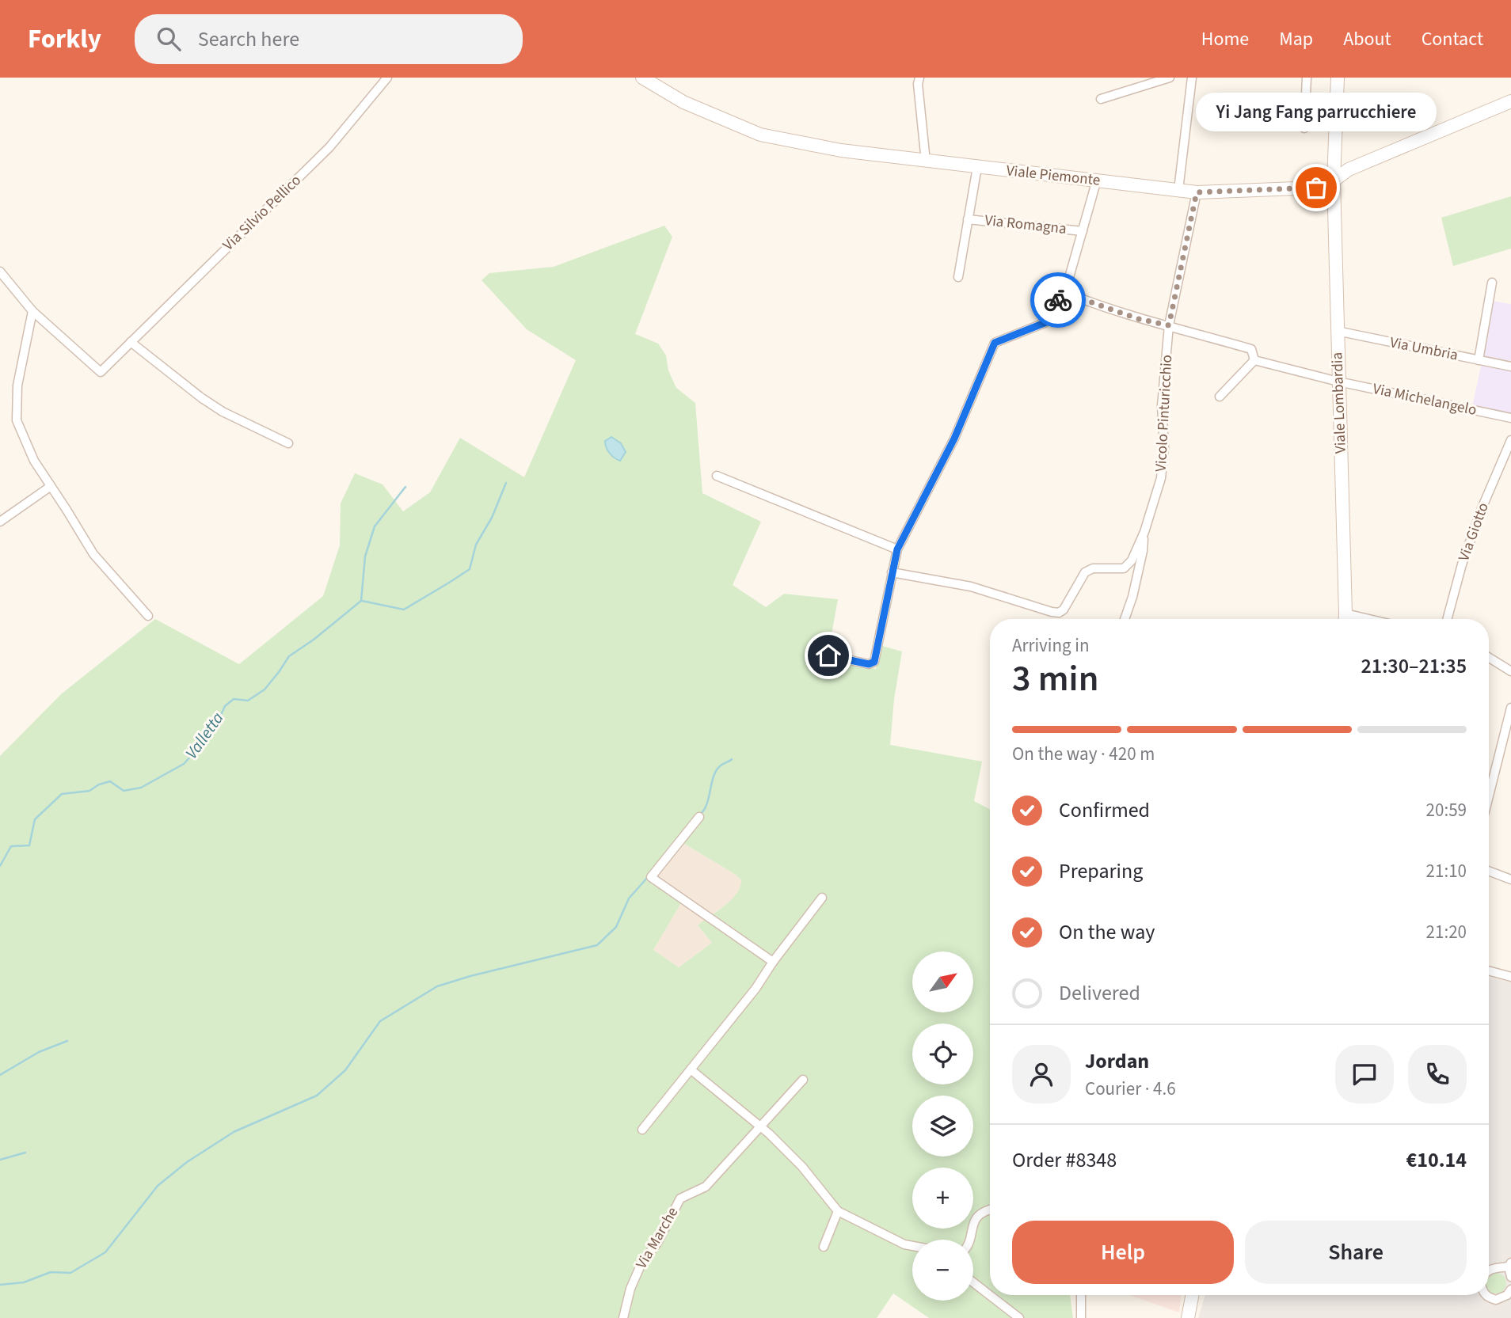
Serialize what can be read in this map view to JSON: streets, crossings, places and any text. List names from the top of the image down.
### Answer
{
  "streets": {
    "street": [
      "Viale Piemonte",
      "Via Silvio Pellico",
      "Via Romagna",
      "Via Umbria",
      "Via Michelangelo",
      "Viale Lombardia",
      "Vicolo Pinturicchio",
      "Via Giotto",
      "Via Marche"
    ]
  },
  "crossings": [
    ["Viale Piemonte", "Viale Lombardia"],
    ["Viale Piemonte", "Vicolo Pinturicchio"],
    ["Via Umbria", "Viale Lombardia"],
    ["Via Michelangelo", "Viale Lombardia"]
  ],
  "water": ["Valletta"],
  "places": ["Yi Jang Fang parrucchiere"],
  "north": "top right",
  "page": {
    "header": "Forkly",
    "search": "Search here",
    "nav": [
      "Home",
      "Map",
      "About",
      "Contact"
    ],
    "bubble": "Yi Jang Fang parrucchiere",
    "heading": ["3 min", "Arriving in", "21:30–21:35"],
    "panel": [
      "Jordan",
      "Courier · 4.6",
      "Order #8348",
      "€10.14"
    ],
    "bar": "On the way · 420 m",
    "list": [
      ["Confirmed", "20:59"],
      ["Preparing", "21:10"],
      ["On the way", "21:20"],
      "Delivered"
    ],
    "map_buttons": ["+", "−"],
    "buttons": ["Help", "Share"]
  }
}
